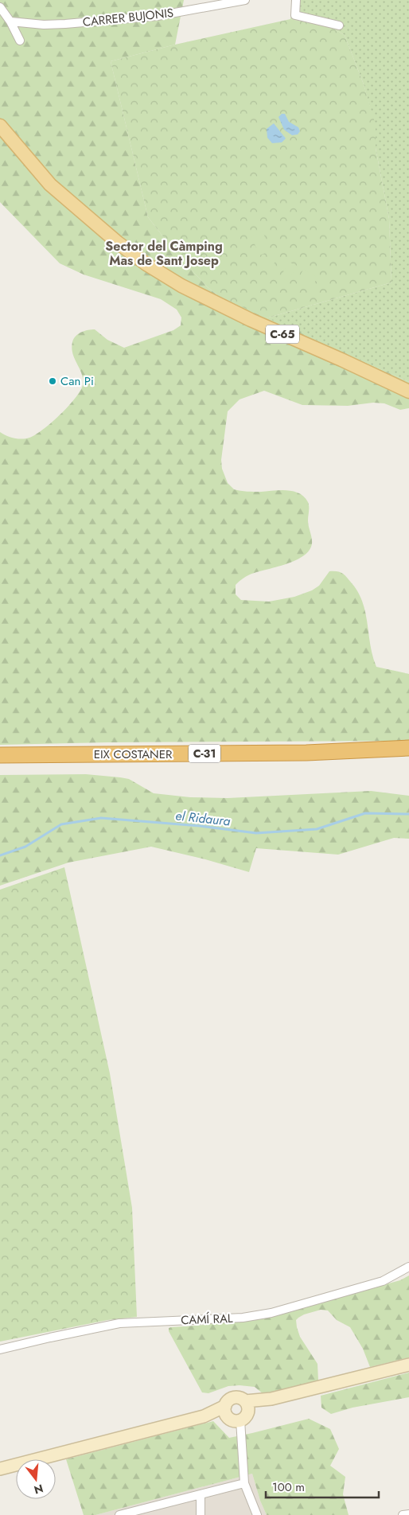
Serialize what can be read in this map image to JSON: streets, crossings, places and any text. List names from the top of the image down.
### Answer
{
  "streets": {
    "highway": ["C-31", "EIX COSTANER"],
    "main road": ["C-65"],
    "street": ["CARRER BUJONIS", "CAMÍ RAL"]
  },
  "districts": ["Sector del Càmping Mas de Sant Josep"],
  "water": ["el Ridaura"],
  "places": ["Can Pi"],
  "scale_bar": "100 m",
  "north": "bottom"
}
